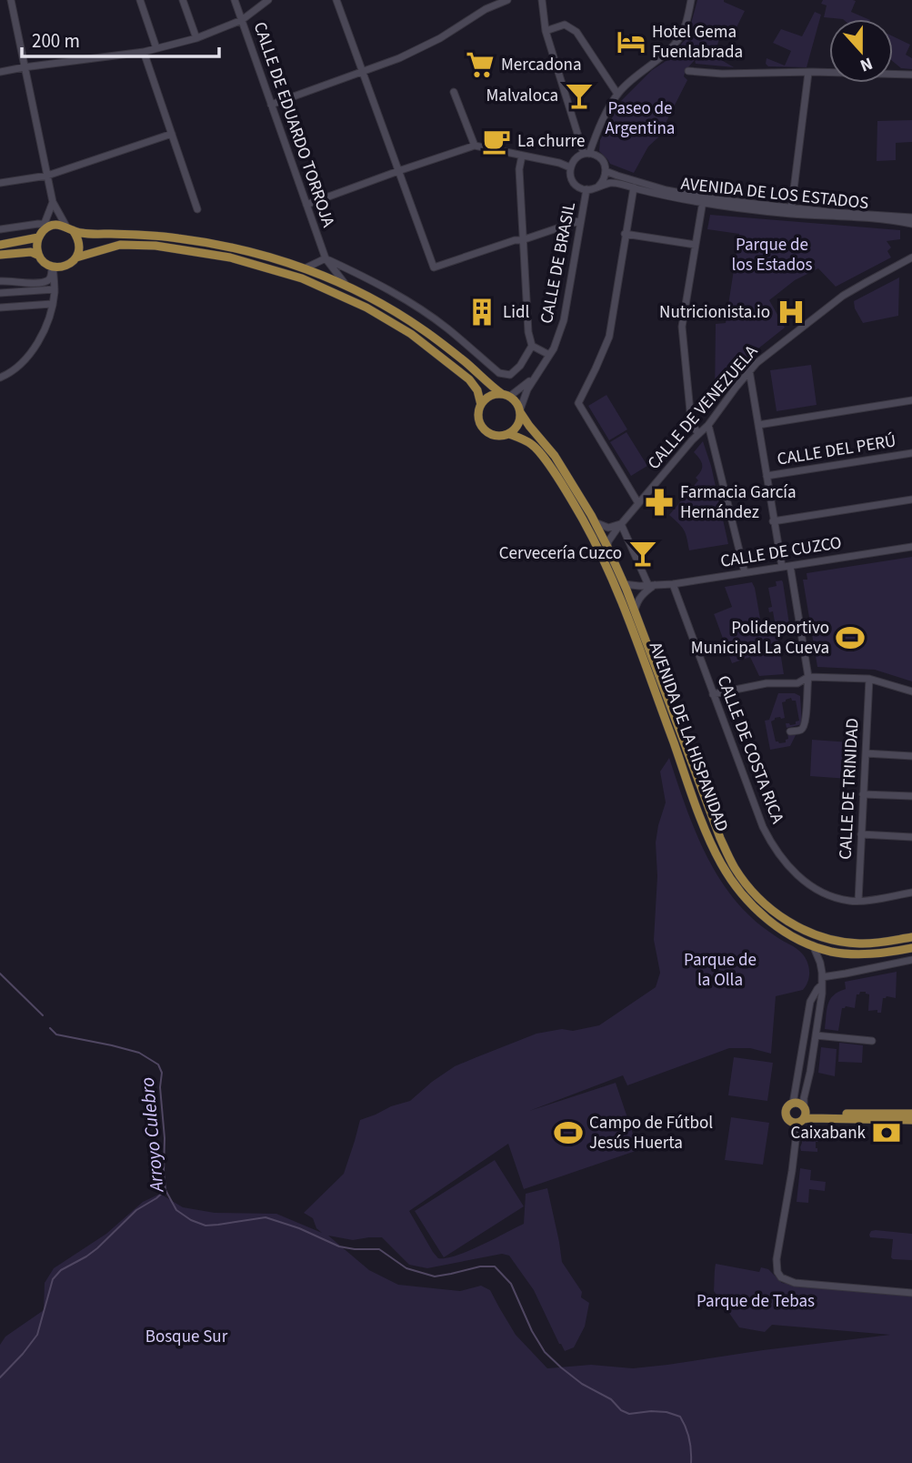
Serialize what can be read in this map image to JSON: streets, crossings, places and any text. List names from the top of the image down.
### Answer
{
  "streets": {
    "main road": ["AVENIDA DE LA HISPANIDAD"],
    "street": [
      "CALLE DE EDUARDO TORROJA",
      "AVENIDA DE LOS ESTADOS",
      "CALLE DE BRASIL",
      "CALLE DE VENEZUELA",
      "CALLE DEL PERÚ",
      "CALLE DE CUZCO",
      "CALLE DE COSTA RICA",
      "CALLE DE TRINIDAD"
    ]
  },
  "crossings": [
    ["AVENIDA DE LOS ESTADOS", "CALLE DE BRASIL"],
    ["CALLE DE BRASIL", "AVENIDA DE LA HISPANIDAD"],
    ["CALLE DE VENEZUELA", "AVENIDA DE LA HISPANIDAD"],
    ["CALLE DE CUZCO", "AVENIDA DE LA HISPANIDAD"],
    ["CALLE DE CUZCO", "CALLE DE COSTA RICA"],
    ["CALLE DE COSTA RICA", "CALLE DE TRINIDAD"]
  ],
  "water": ["Arroyo Culebro"],
  "parks": [
    "Paseo de Argentina",
    "Parque de los Estados",
    "Parque de la Olla",
    "Parque de Tebas",
    "Bosque Sur"
  ],
  "places": {
    "hotel": ["Hotel Gema Fuenlabrada"],
    "supermarket": ["Mercadona"],
    "bar": ["Malvaloca", "Cervecería Cuzco"],
    "cafe": ["La churre"],
    "building": ["Lidl"],
    "hospital": ["Nutricionista.io"],
    "pharmacy": ["Farmacia García Hernández"],
    "sports": ["Polideportivo Municipal La Cueva", "Campo de Fútbol Jesús Huerta"],
    "bank": ["Caixabank"]
  },
  "scale_bar": "200 m",
  "north": "bottom"
}
